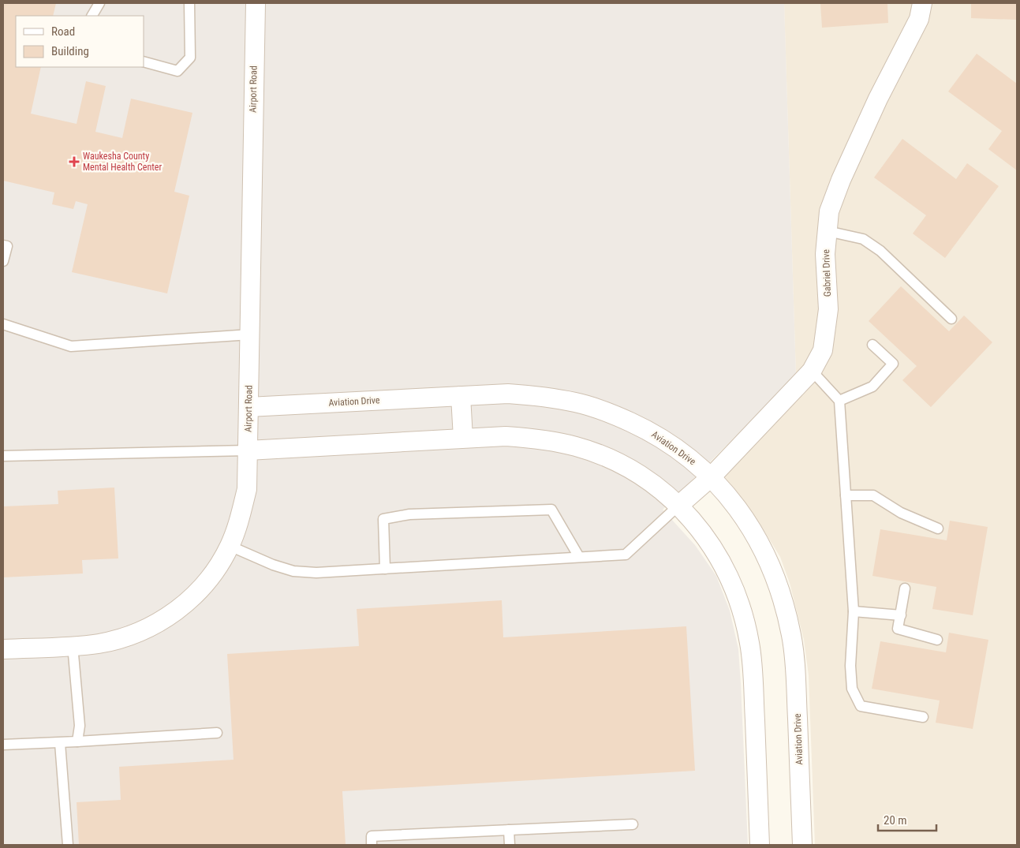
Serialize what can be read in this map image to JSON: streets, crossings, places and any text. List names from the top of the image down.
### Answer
{
  "streets": {
    "street": ["Airport Road", "Gabriel Drive", "Aviation Drive"]
  },
  "crossings": [
    ["Airport Road", "Aviation Drive"],
    ["Gabriel Drive", "Aviation Drive"]
  ],
  "places": {
    "health": ["Waukesha County Mental Health Center"]
  },
  "legend": ["Road", "Building"],
  "scale_bar": "20 m"
}
